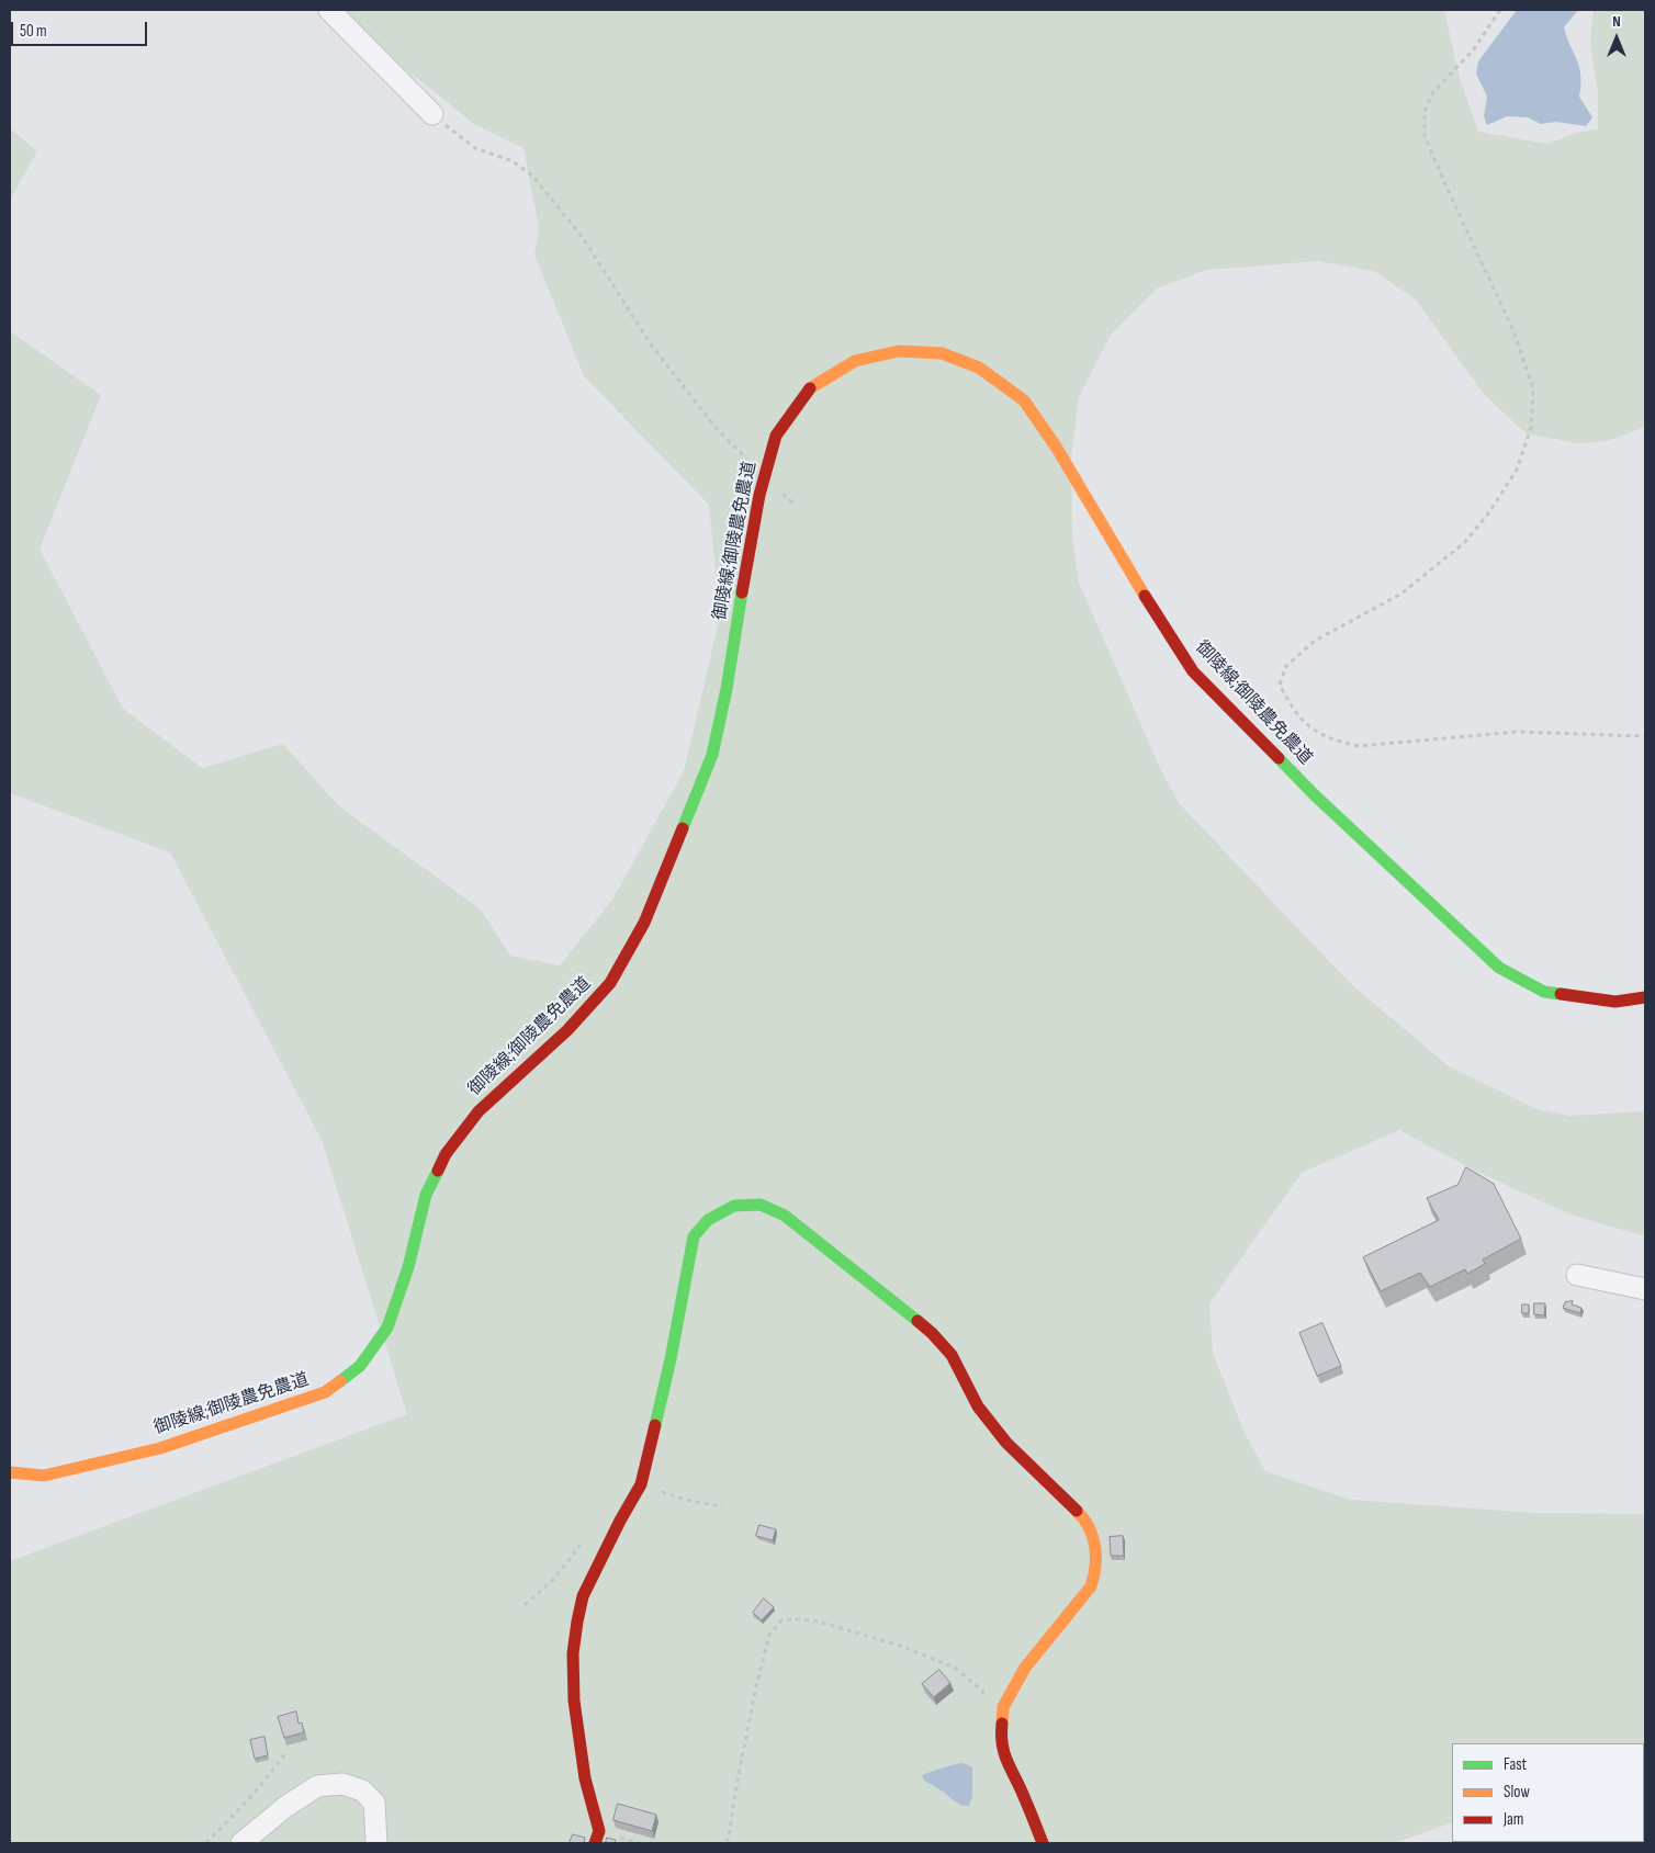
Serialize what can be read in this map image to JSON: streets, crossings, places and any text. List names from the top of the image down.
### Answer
{
  "streets": {
    "street": ["御陵線;御陵農免農道"]
  },
  "legend": ["Fast", "Slow", "Jam"],
  "scale_bar": "50 m",
  "north": "top"
}
